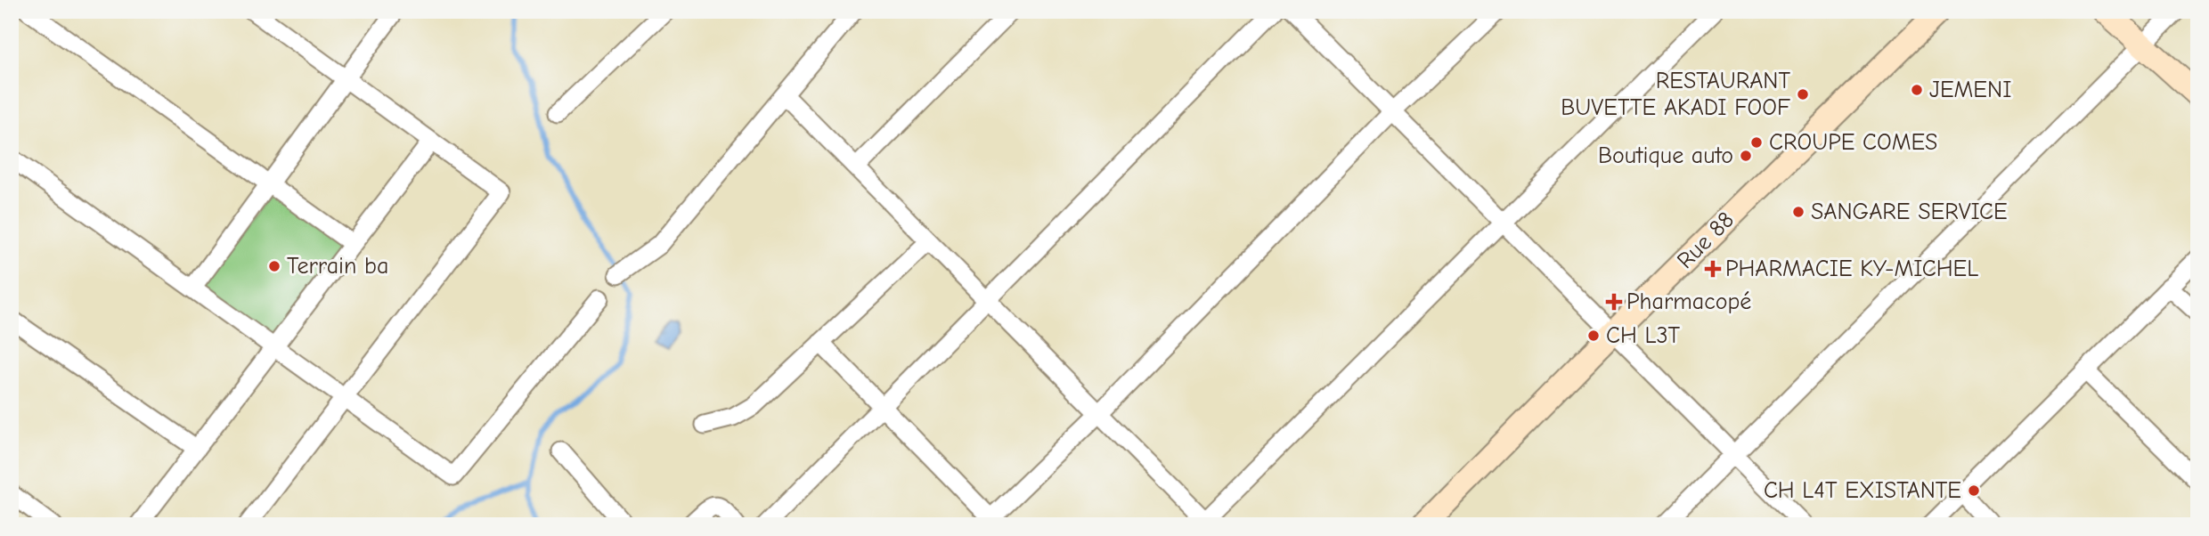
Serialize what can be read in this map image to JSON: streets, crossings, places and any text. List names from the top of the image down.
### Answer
{
  "streets": {
    "main road": ["Rue 88"]
  },
  "places": {
    "other": [
      "JEMENI",
      "RESTAURANT BUVETTE AKADI FOOF",
      "CROUPE COMES",
      "Boutique auto",
      "SANGARE SERVICE",
      "Terrain ba",
      "CH L3T",
      "CH L4T EXISTANTE"
    ],
    "health": ["PHARMACIE KY-MICHEL", "Pharmacopé"]
  }
}
